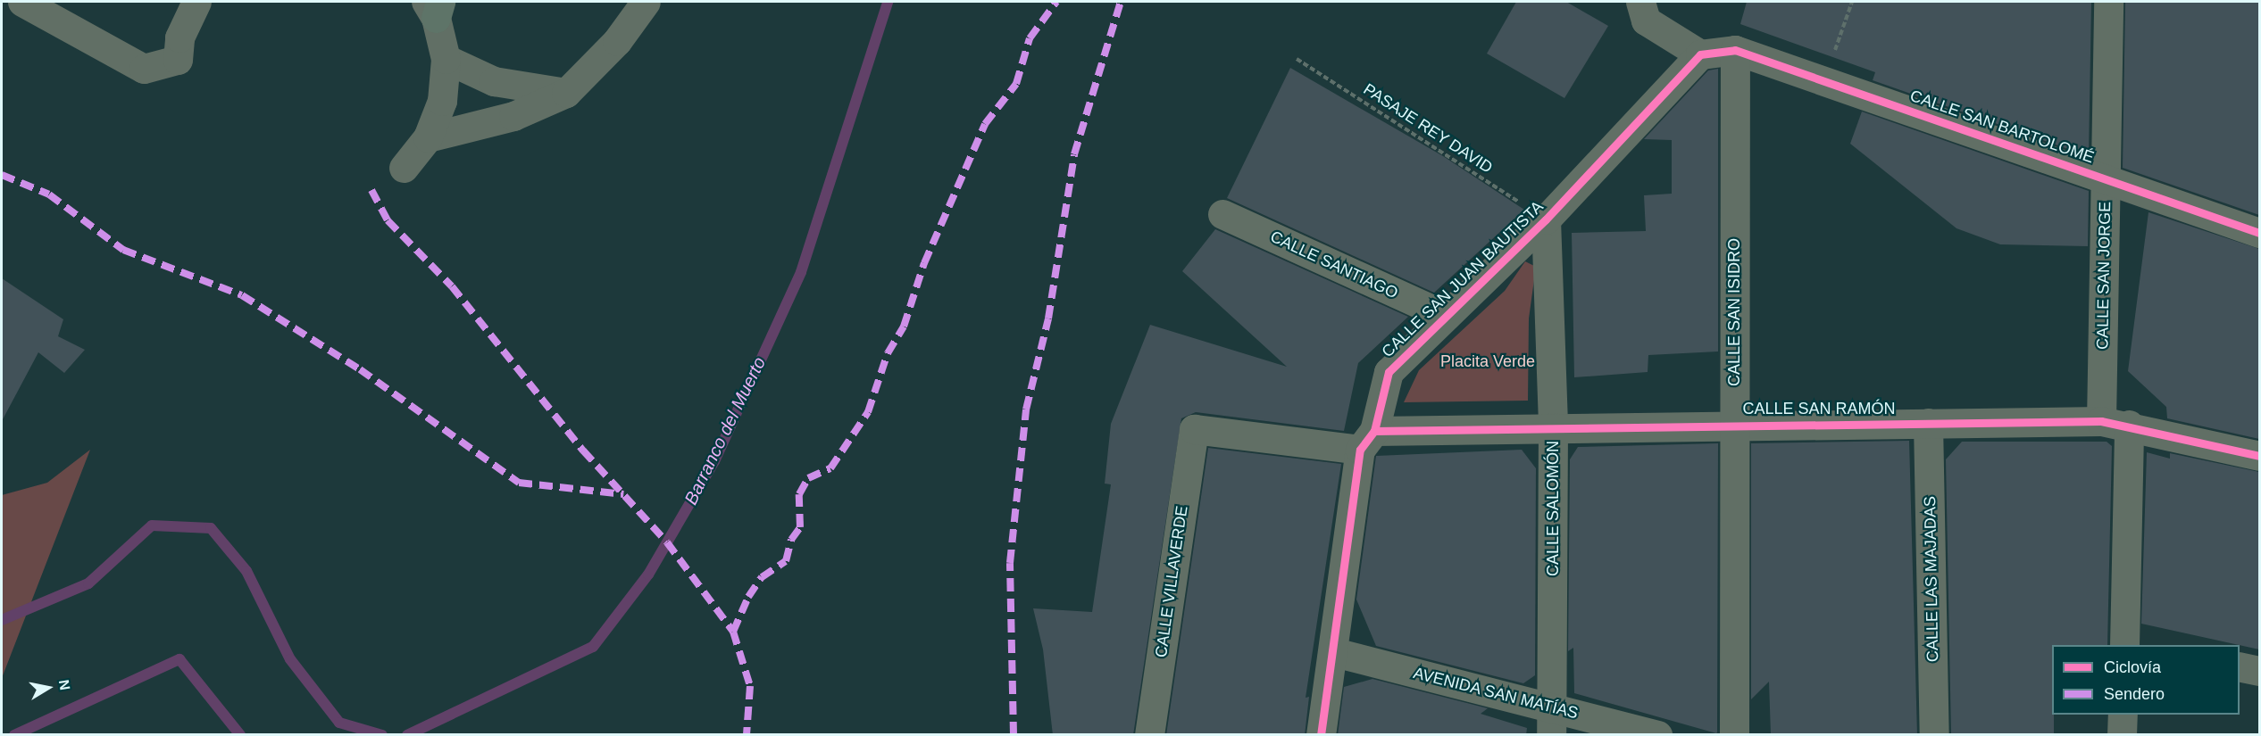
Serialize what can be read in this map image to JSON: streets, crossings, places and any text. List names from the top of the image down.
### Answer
{
  "streets": {
    "street": [
      "CALLE SAN BARTOLOMÉ",
      "CALLE SANTIAGO",
      "CALLE SAN JORGE",
      "CALLE SAN JUAN BAUTISTA",
      "CALLE SAN ISIDRO",
      "CALLE SAN RAMÓN",
      "CALLE SALOMÓN",
      "CALLE LAS MAJADAS",
      "CALLE VILLAVERDE",
      "AVENIDA SAN MATÍAS"
    ],
    "path": ["PASAJE REY DAVID"]
  },
  "crossings": [
    ["CALLE SAN BARTOLOMÉ", "CALLE SAN JORGE"],
    ["CALLE SAN BARTOLOMÉ", "CALLE SAN ISIDRO"],
    ["PASAJE REY DAVID", "CALLE SAN JUAN BAUTISTA"],
    ["PASAJE REY DAVID", "CALLE SALOMÓN"],
    ["CALLE SANTIAGO", "CALLE SAN JUAN BAUTISTA"],
    ["CALLE SAN JORGE", "CALLE SAN RAMÓN"],
    ["CALLE SAN JUAN BAUTISTA", "CALLE SAN RAMÓN"],
    ["CALLE SAN JUAN BAUTISTA", "CALLE SALOMÓN"],
    ["CALLE SAN JUAN BAUTISTA", "AVENIDA SAN MATÍAS"],
    ["CALLE SAN ISIDRO", "CALLE SAN RAMÓN"],
    ["CALLE SAN RAMÓN", "CALLE SALOMÓN"],
    ["CALLE SAN RAMÓN", "CALLE LAS MAJADAS"],
    ["CALLE SAN RAMÓN", "CALLE VILLAVERDE"],
    ["CALLE SALOMÓN", "AVENIDA SAN MATÍAS"]
  ],
  "water": ["Barranco del Muerto"],
  "parks": ["Placita Verde"],
  "legend": ["Ciclovía", "Sendero"],
  "north": "right"
}
